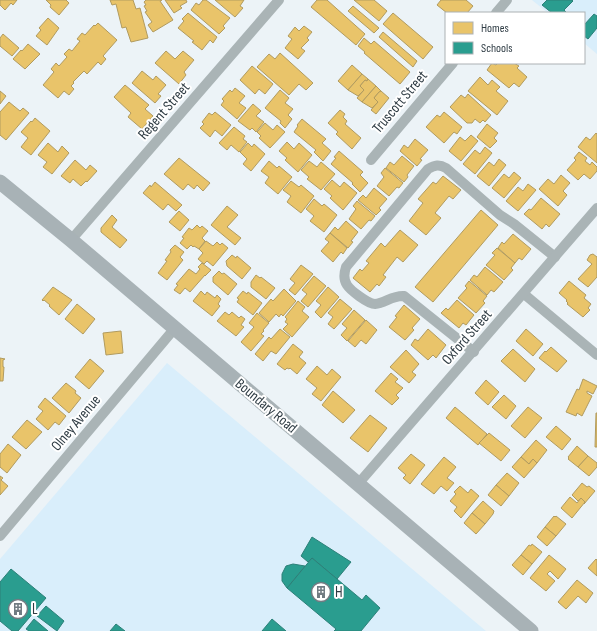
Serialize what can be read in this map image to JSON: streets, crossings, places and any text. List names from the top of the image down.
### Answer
{
  "streets": {
    "main road": ["Boundary Road"],
    "street": [
      "Truscott Street",
      "Regent Street",
      "Oxford Street",
      "Olney Avenue"
    ]
  },
  "crossings": [
    ["Regent Street", "Boundary Road"],
    ["Oxford Street", "Boundary Road"],
    ["Boundary Road", "Olney Avenue"]
  ],
  "places": {
    "building": ["H", "L"]
  },
  "legend": ["Homes", "Schools"]
}
